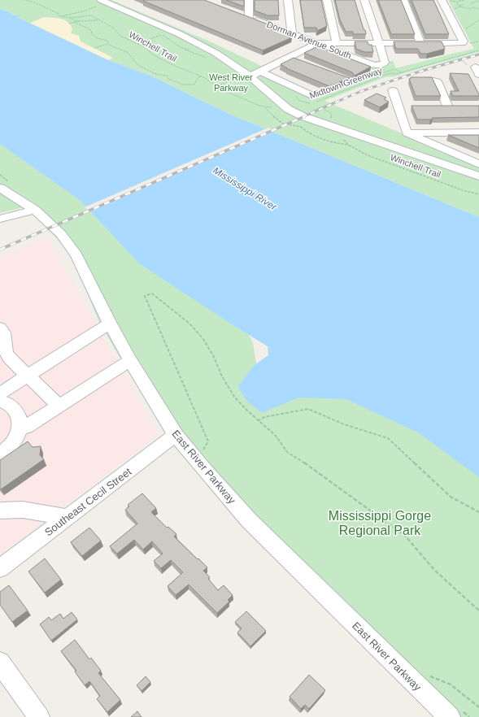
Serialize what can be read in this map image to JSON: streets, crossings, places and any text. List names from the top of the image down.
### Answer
{
  "streets": {
    "street": ["Dorman Avenue South", "East River Parkway", "Southeast Cecil Street"],
    "path": ["Winchell Trail", "Midtown Greenway"]
  },
  "crossings": [
    ["East River Parkway", "Southeast Cecil Street"]
  ],
  "water": ["Mississippi River"],
  "parks": ["West River Parkway", "Mississippi Gorge Regional Park"]
}
